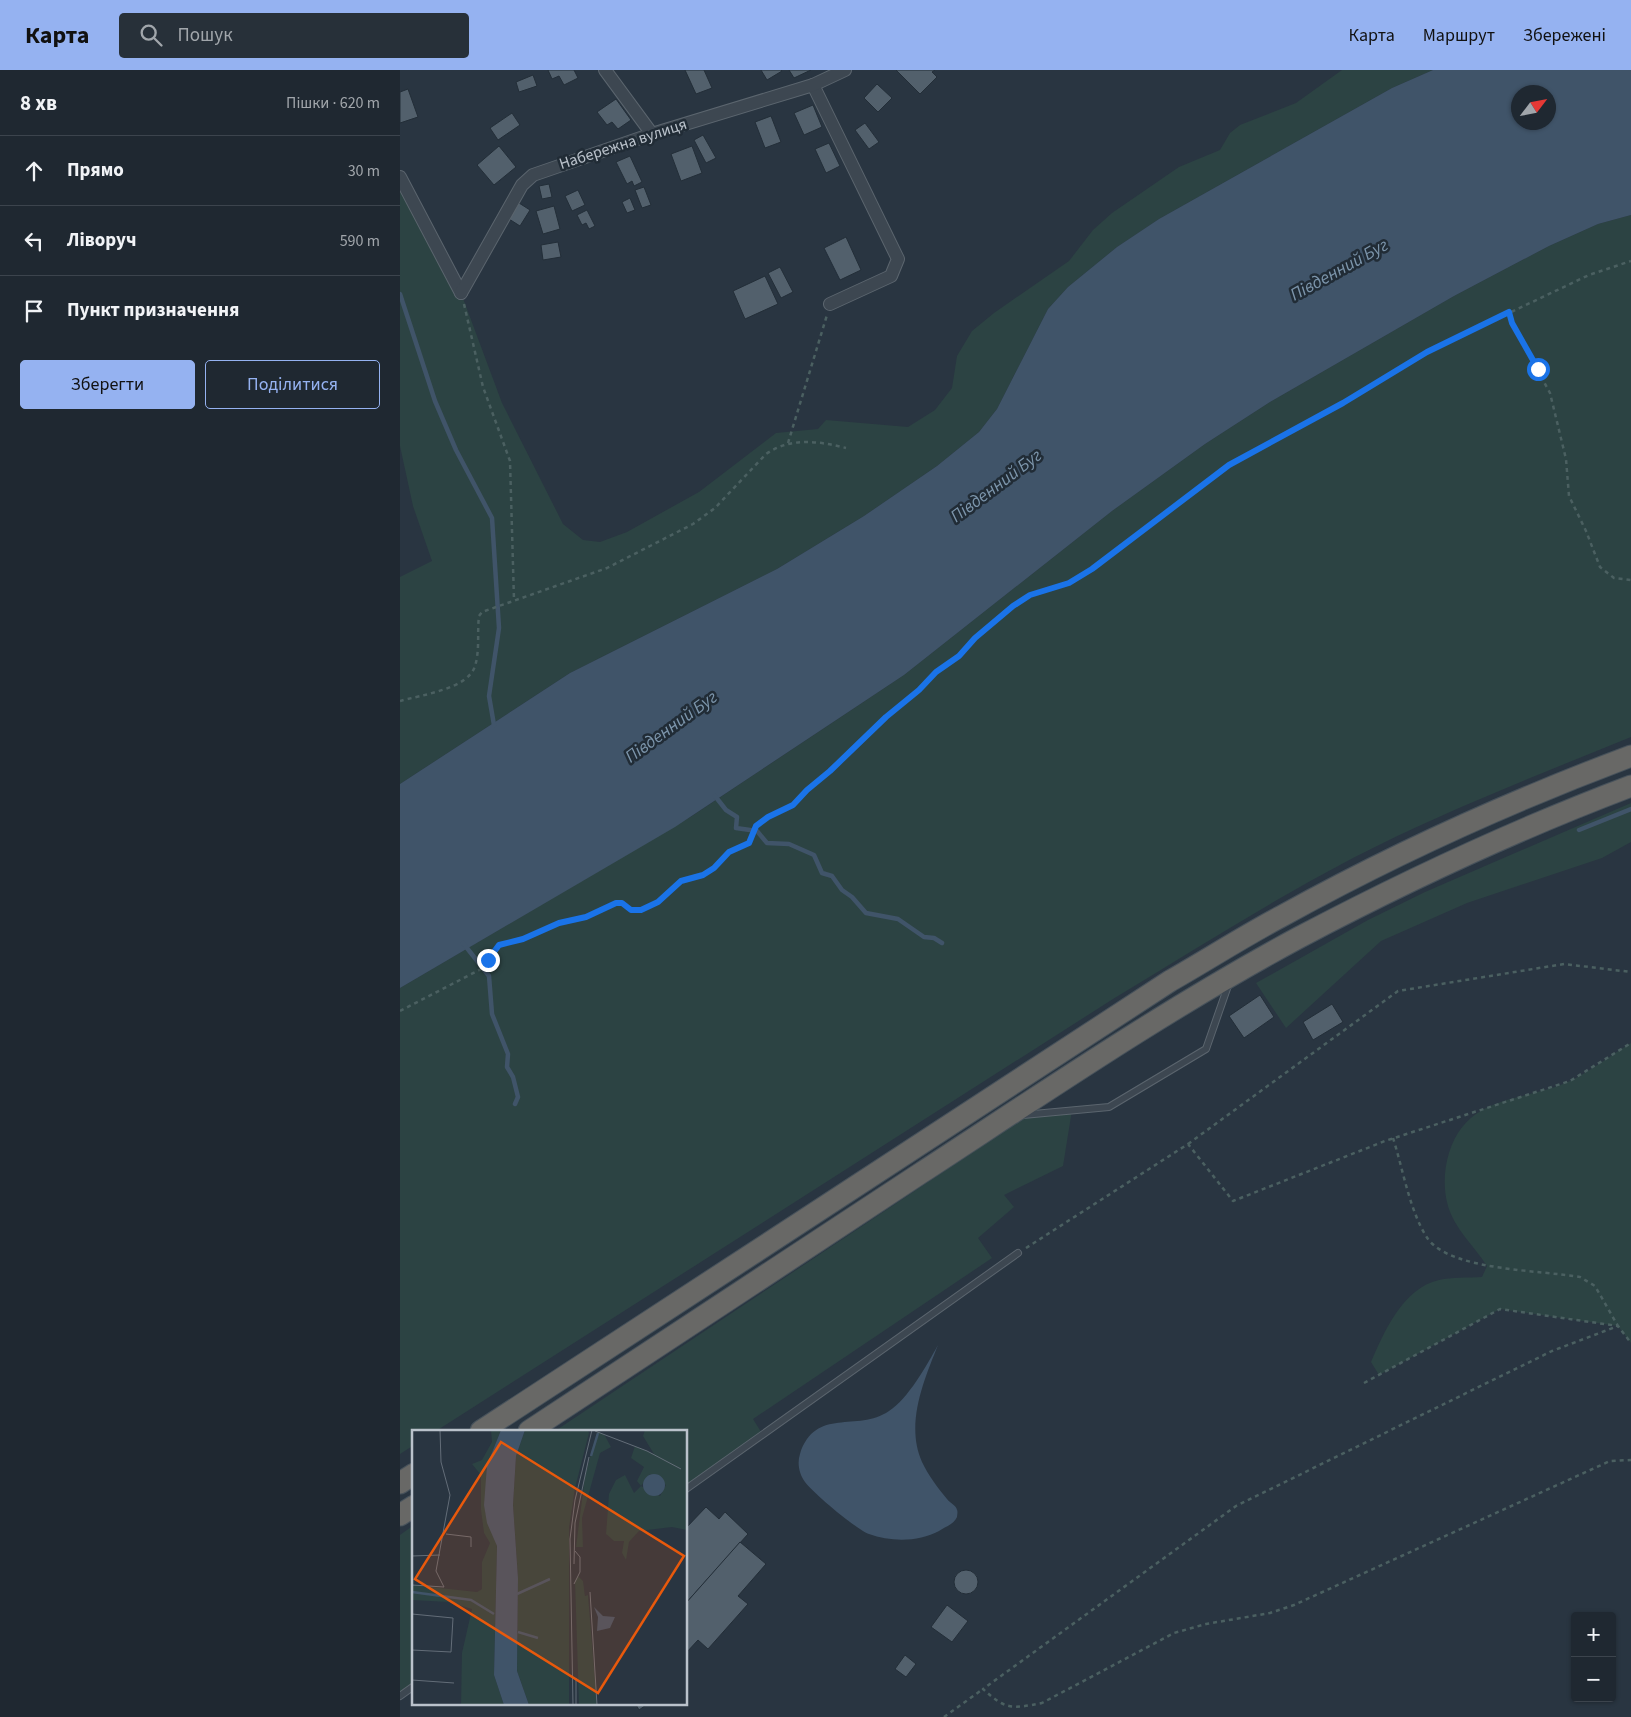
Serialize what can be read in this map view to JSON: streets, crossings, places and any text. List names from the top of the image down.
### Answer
{
  "streets": {
    "street": ["Набережна вулиця"]
  },
  "water": ["Південний Буг"],
  "north": "top right",
  "page": {
    "header": "Карта",
    "search": "Пошук",
    "nav": ["Карта", "Маршрут", "Збережені"],
    "heading": ["8 хв", "Пішки · 620 m"],
    "list": [
      ["Прямо", "30 m"],
      ["Ліворуч", "590 m"],
      "Пункт призначення"
    ],
    "buttons": ["Зберегти", "Поділитися"],
    "map_buttons": ["+", "−"]
  }
}
